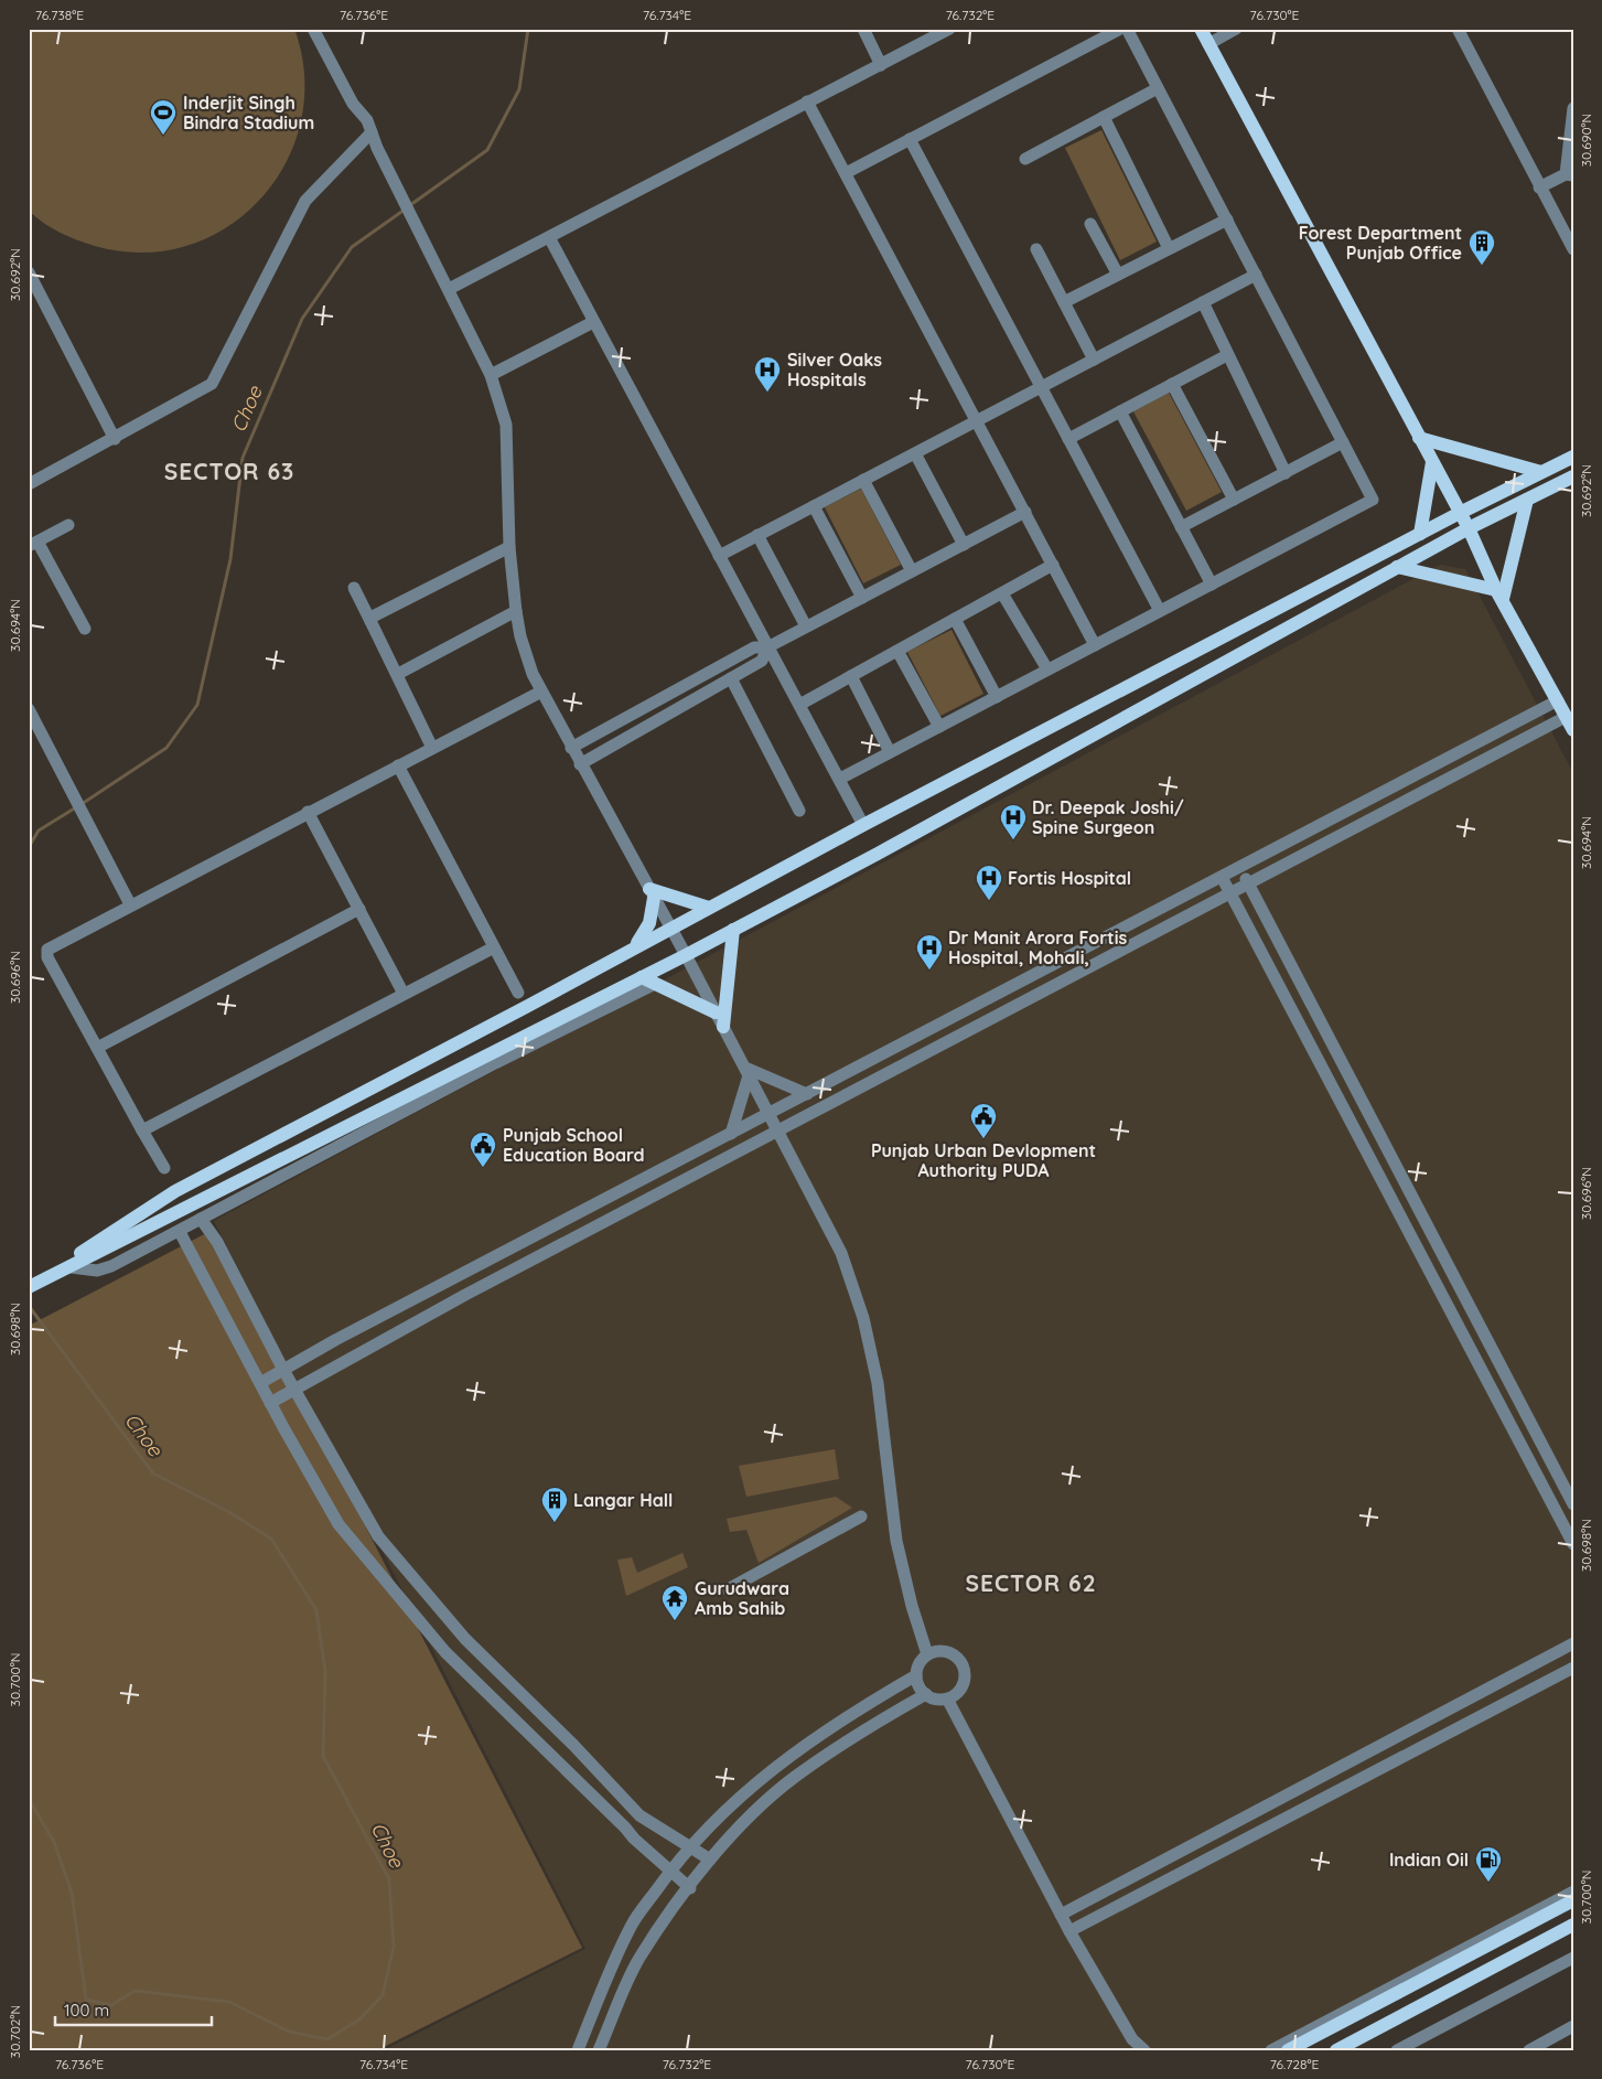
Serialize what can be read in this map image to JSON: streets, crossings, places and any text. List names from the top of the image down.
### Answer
{
  "districts": ["SECTOR 63", "SECTOR 62"],
  "water": ["Choe"],
  "places": {
    "sports": ["Inderjit Singh Bindra Stadium"],
    "building": ["Forest Department Punjab Office", "Langar Hall"],
    "hospital": [
      "Silver Oaks Hospitals",
      "Dr. Deepak Joshi/ Spine Surgeon",
      "Fortis Hospital",
      "Dr Manit Arora Fortis Hospital, Mohali,"
    ],
    "public building": ["Punjab Urban Devlopment Authority PUDA", "Punjab School Education Board"],
    "temple": ["Gurudwara Amb Sahib"],
    "fuel station": ["Indian Oil"]
  },
  "scale_bar": "100 m",
  "coordinates": [
    "76.738°E",
    "76.736°E",
    "76.734°E",
    "76.732°E",
    "76.730°E",
    "30.690°N",
    "30.692°N",
    "30.694°N",
    "30.696°N",
    "30.698°N",
    "30.700°N",
    "30.702°N",
    "76.728°E"
  ]
}
